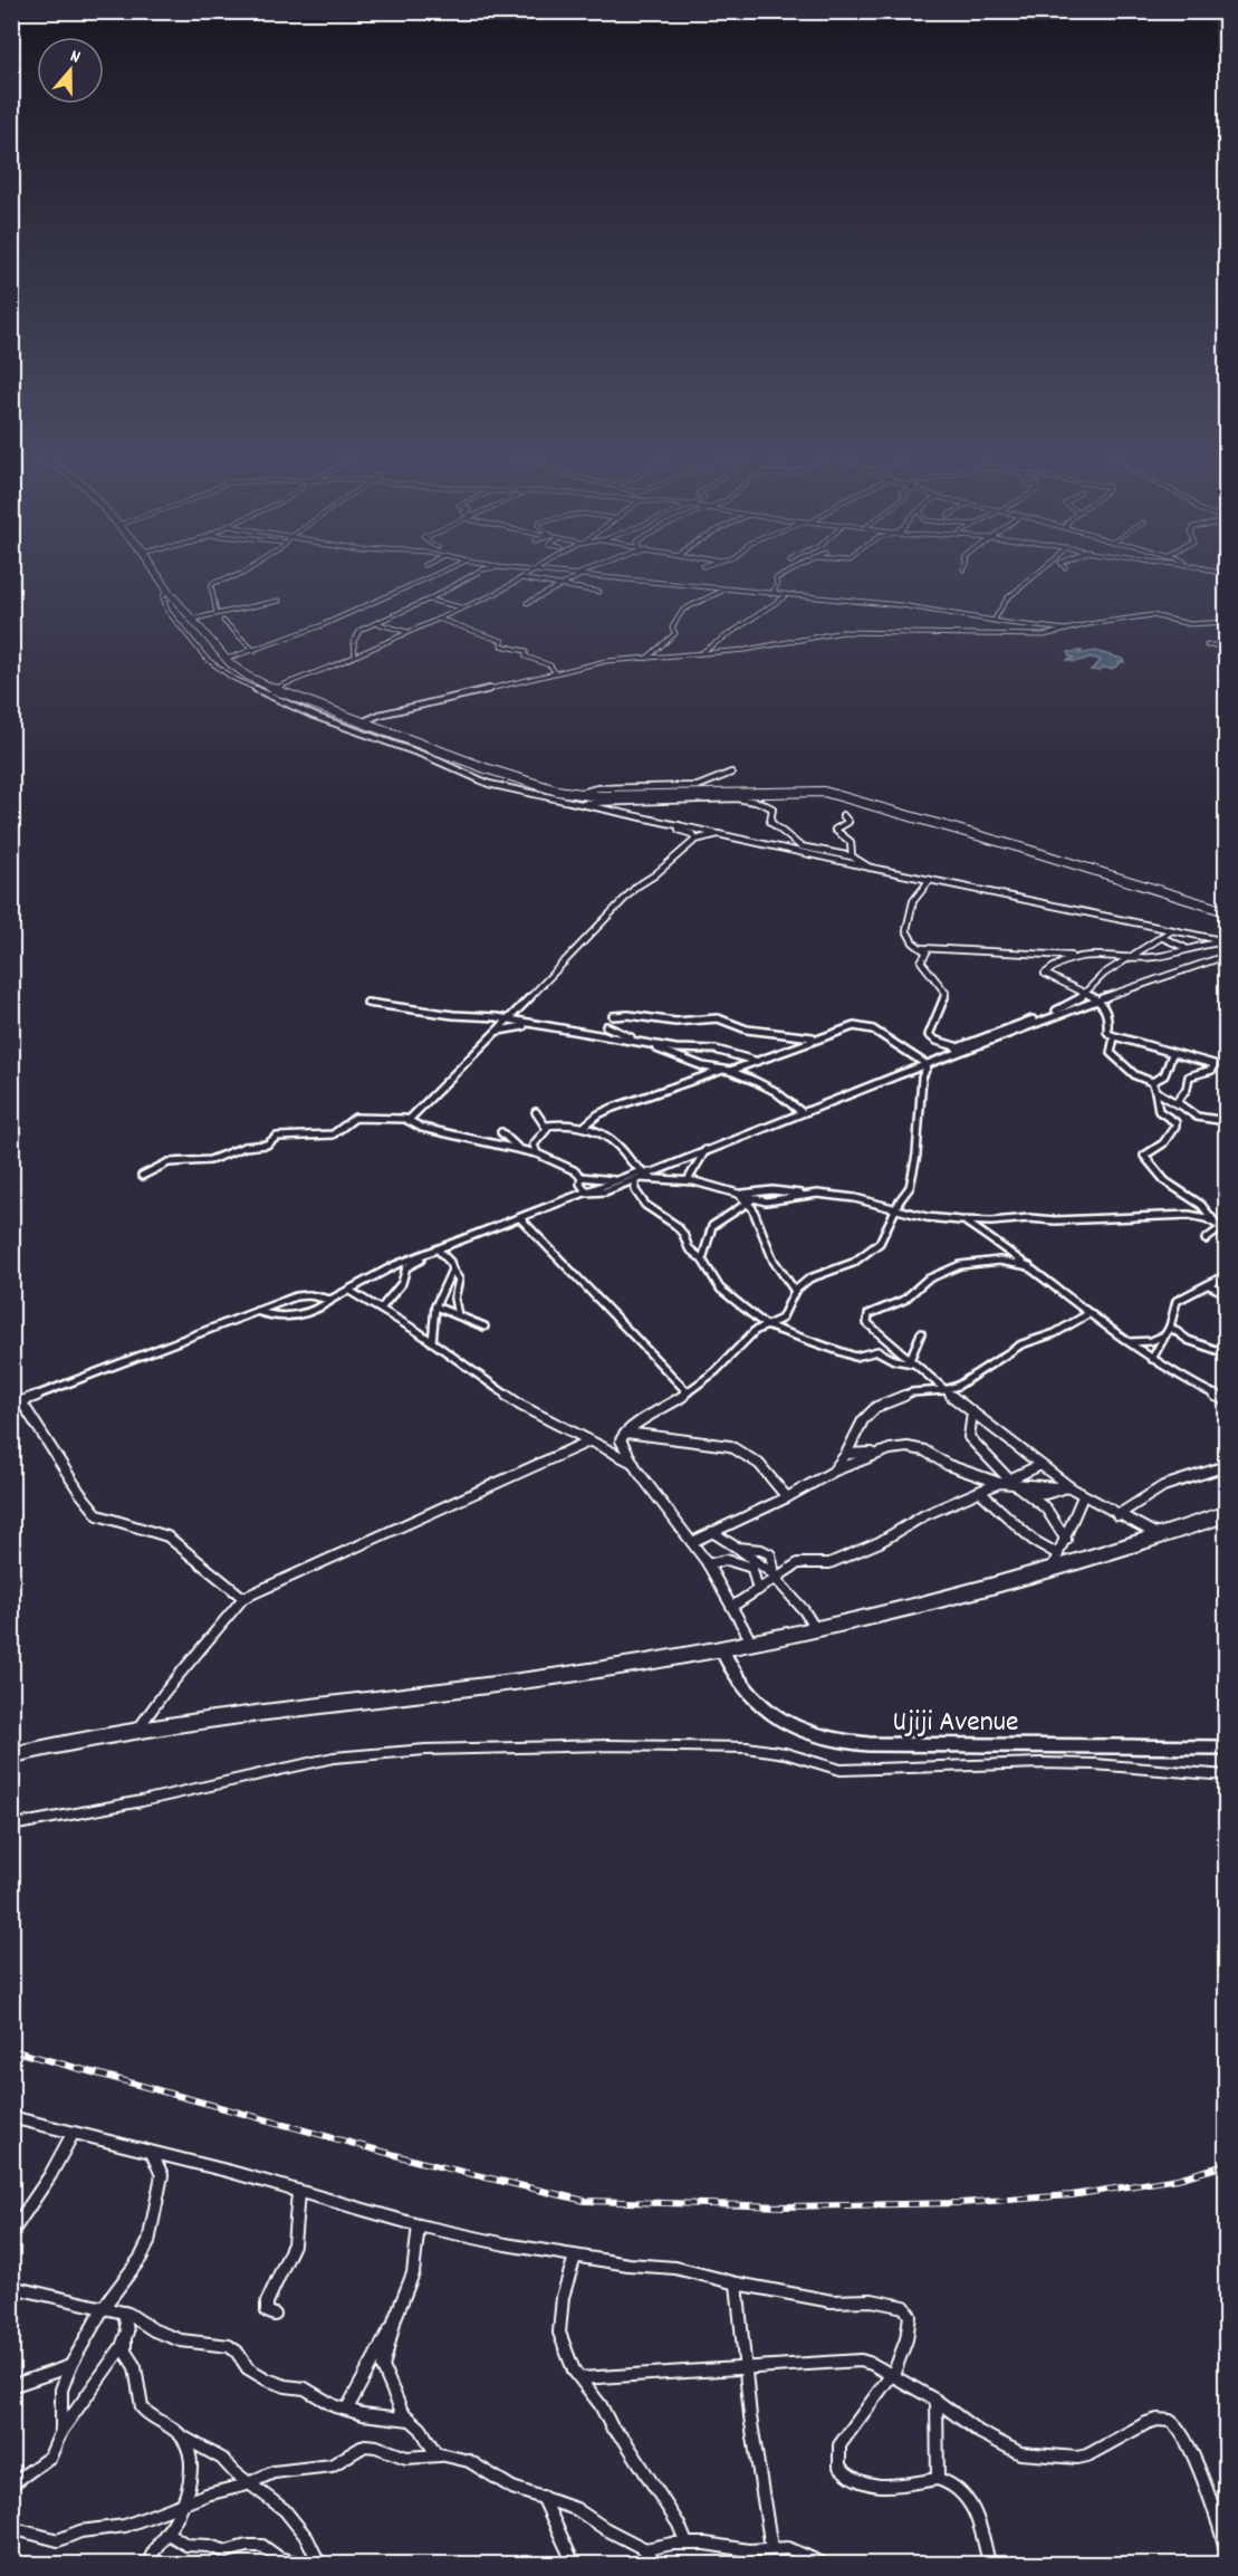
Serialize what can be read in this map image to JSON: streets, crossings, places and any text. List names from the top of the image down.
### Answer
{
  "streets": {
    "main road": ["Ujiji Avenue"]
  },
  "north": "top"
}
